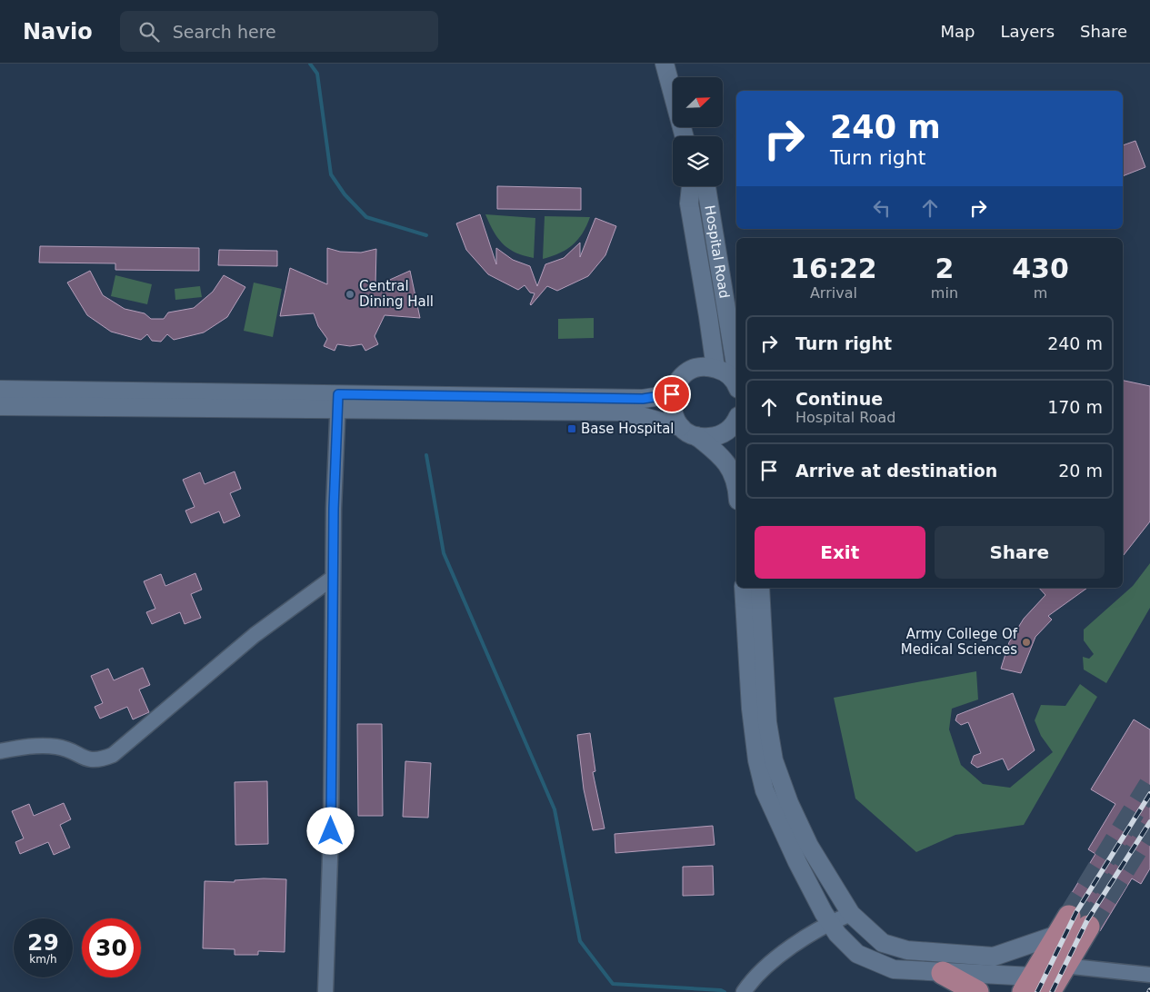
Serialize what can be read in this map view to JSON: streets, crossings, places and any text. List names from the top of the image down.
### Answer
{
  "streets": {
    "street": ["Hospital Road"]
  },
  "places": {
    "other": ["Central Dining Hall", "Army College Of Medical Sciences"],
    "transit": ["Base Hospital"]
  },
  "north": "top right",
  "page": {
    "header": "Navio",
    "search": "Search here",
    "nav": ["Map", "Layers", "Share"],
    "turn": ["240 m", "Turn right"],
    "eta": [
      "16:22",
      "Arrival",
      "2",
      "min",
      "430",
      "m"
    ],
    "list": [
      {
        "name": "Turn right",
        "value": "240 m"
      },
      {
        "name": "Continue",
        "note": "Hospital Road",
        "value": "170 m"
      },
      {
        "name": "Arrive at destination",
        "value": "20 m"
      }
    ],
    "buttons": ["Exit", "Share"],
    "speed": "29 km/h",
    "limit": "30"
  }
}
